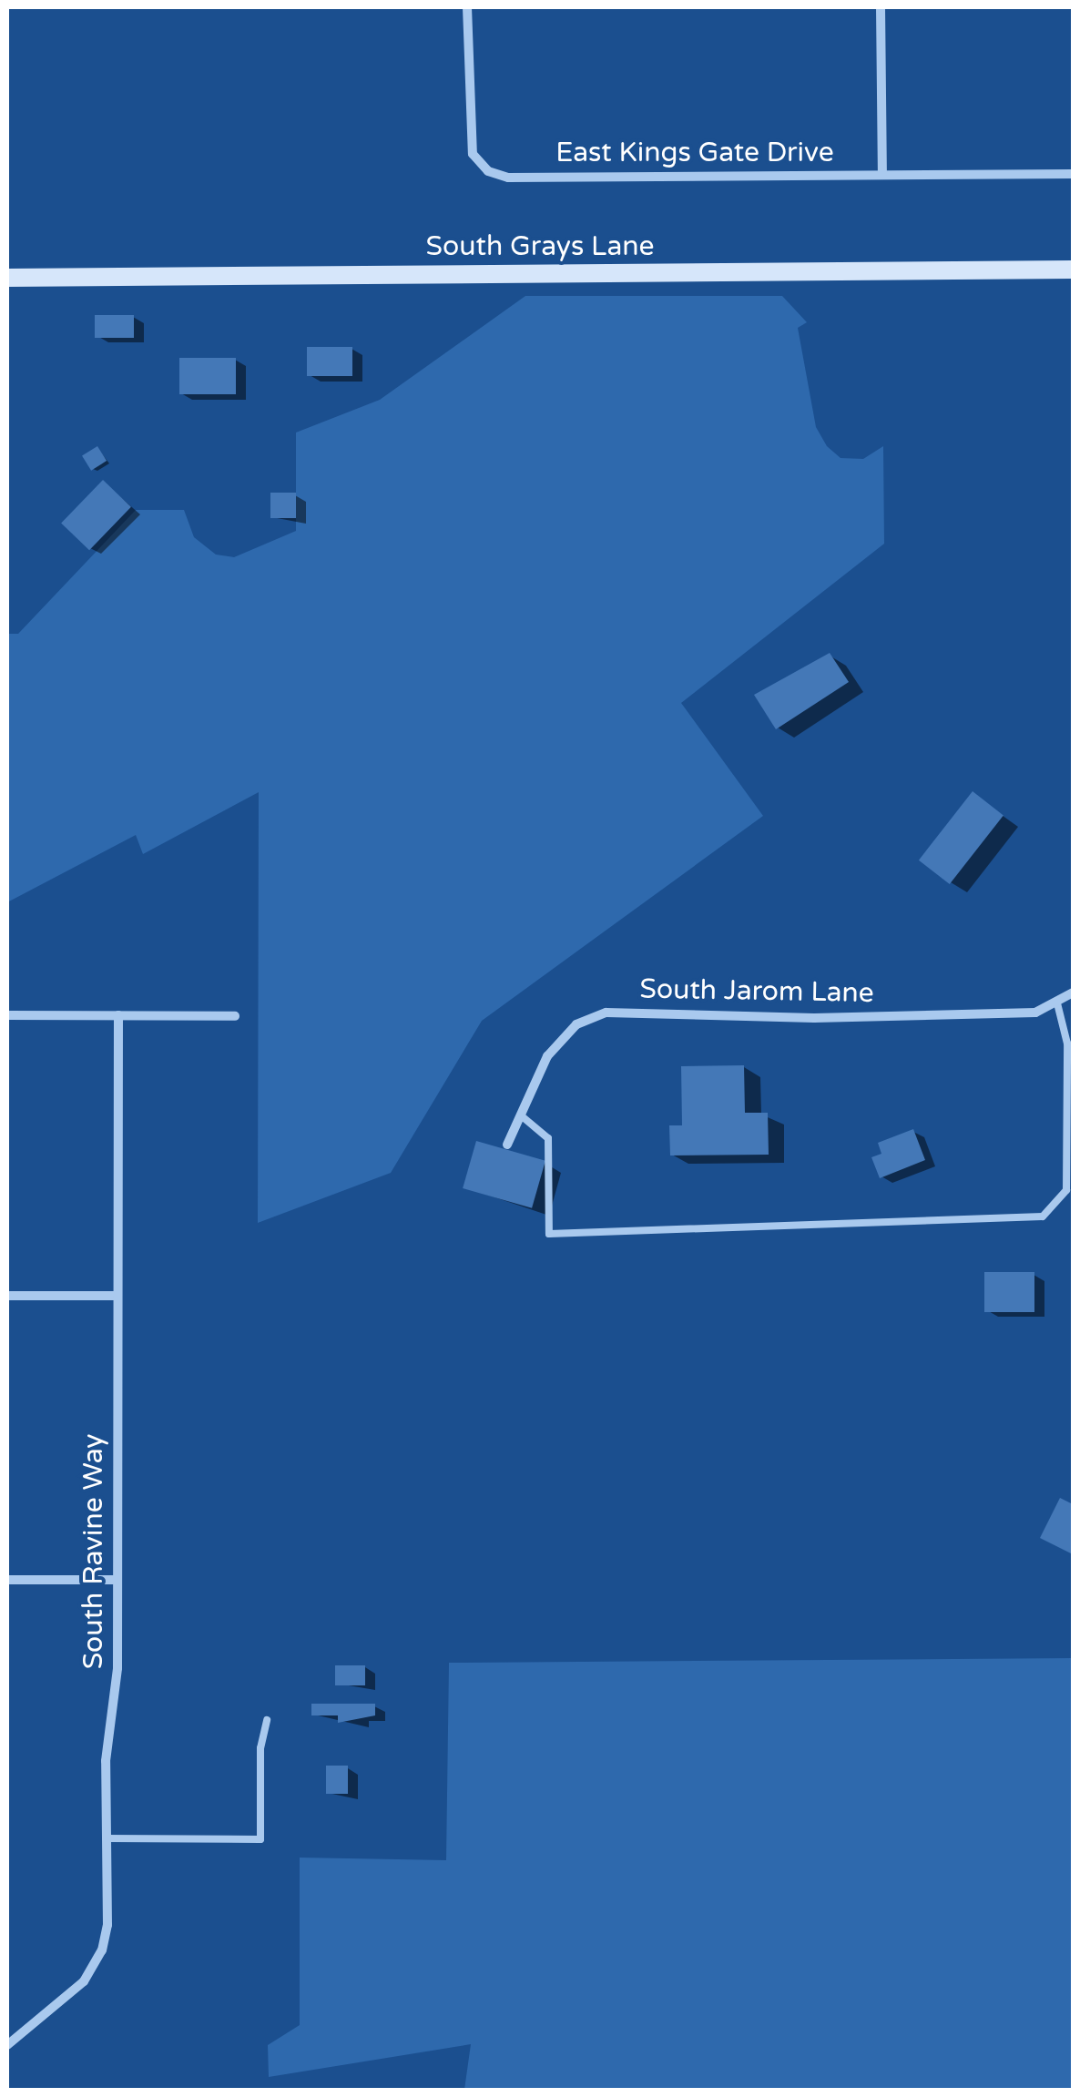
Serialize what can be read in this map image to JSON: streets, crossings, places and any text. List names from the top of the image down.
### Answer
{
  "streets": {
    "street": [
      "East Kings Gate Drive",
      "South Grays Lane",
      "South Jarom Lane",
      "South Ravine Way"
    ]
  }
}
